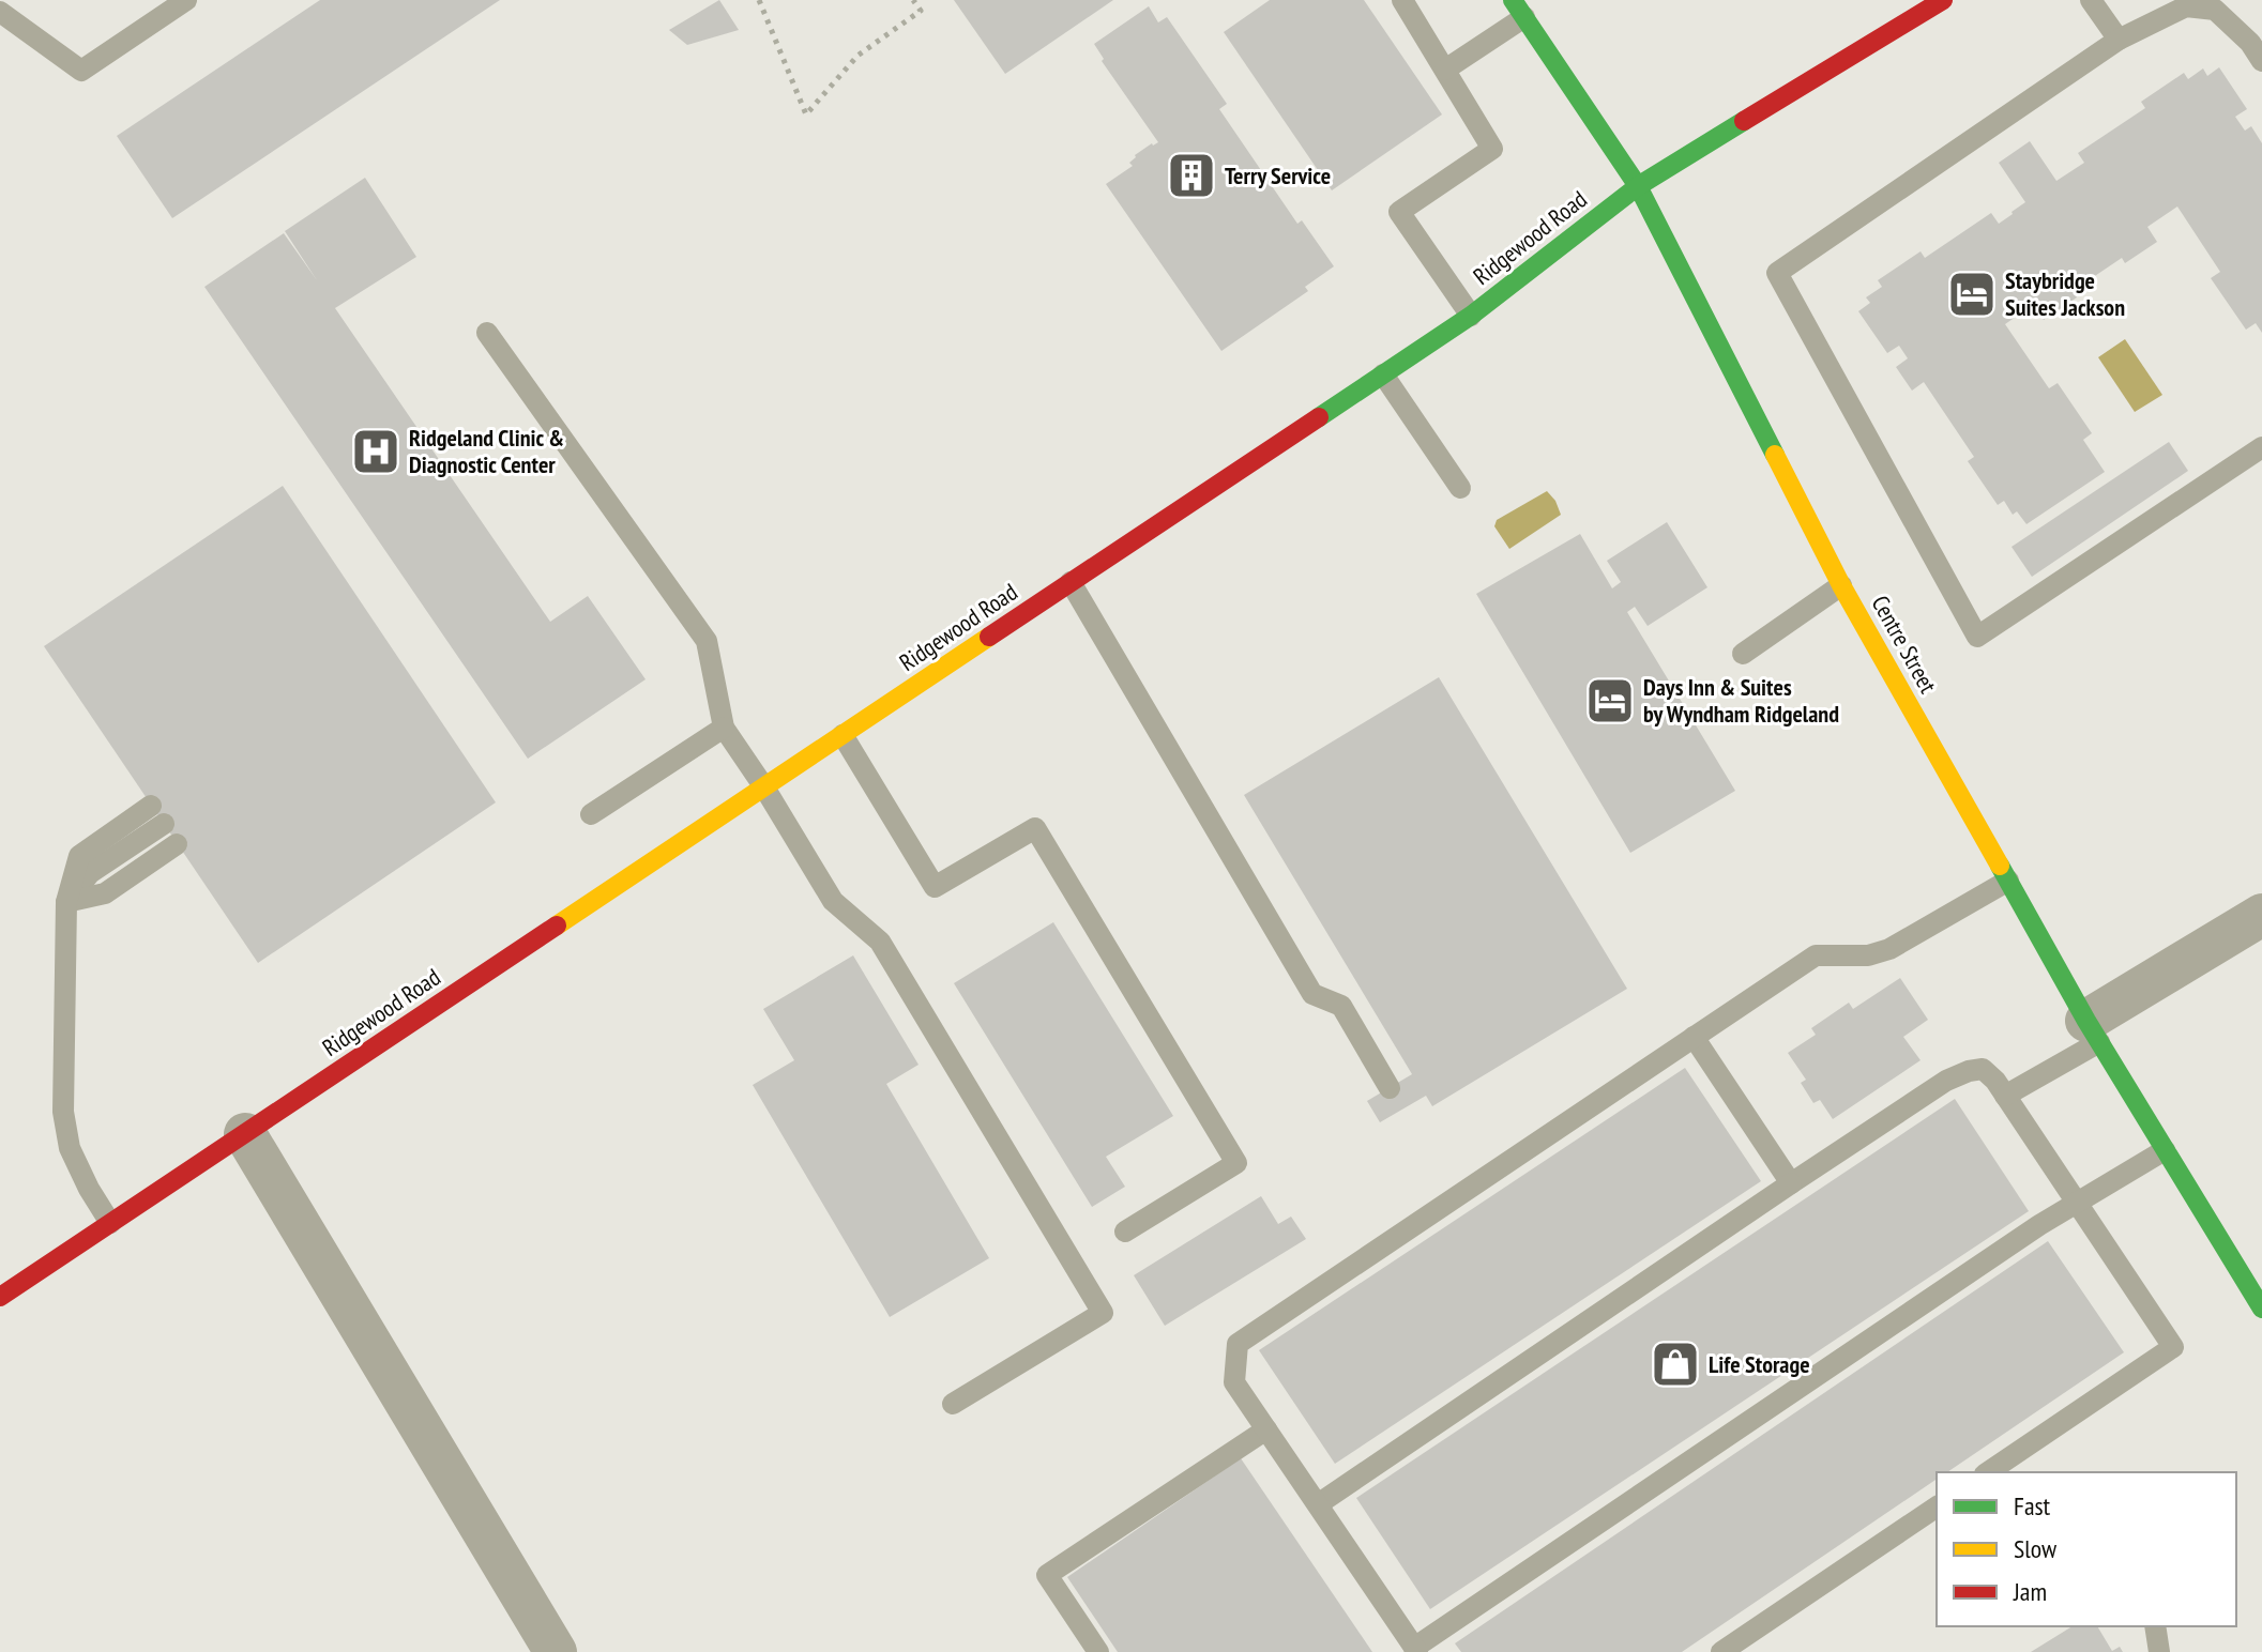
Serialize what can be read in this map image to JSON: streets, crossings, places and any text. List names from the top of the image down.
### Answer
{
  "streets": {
    "street": ["Ridgewood Road", "Centre Street"]
  },
  "crossings": [
    ["Ridgewood Road", "Centre Street"]
  ],
  "places": {
    "building": ["Terry Service"],
    "hotel": ["Staybridge Suites Jackson", "Days Inn & Suites by Wyndham Ridgeland"],
    "hospital": ["Ridgeland Clinic & Diagnostic Center"],
    "shop": ["Life Storage"]
  },
  "legend": ["Fast", "Slow", "Jam"]
}
